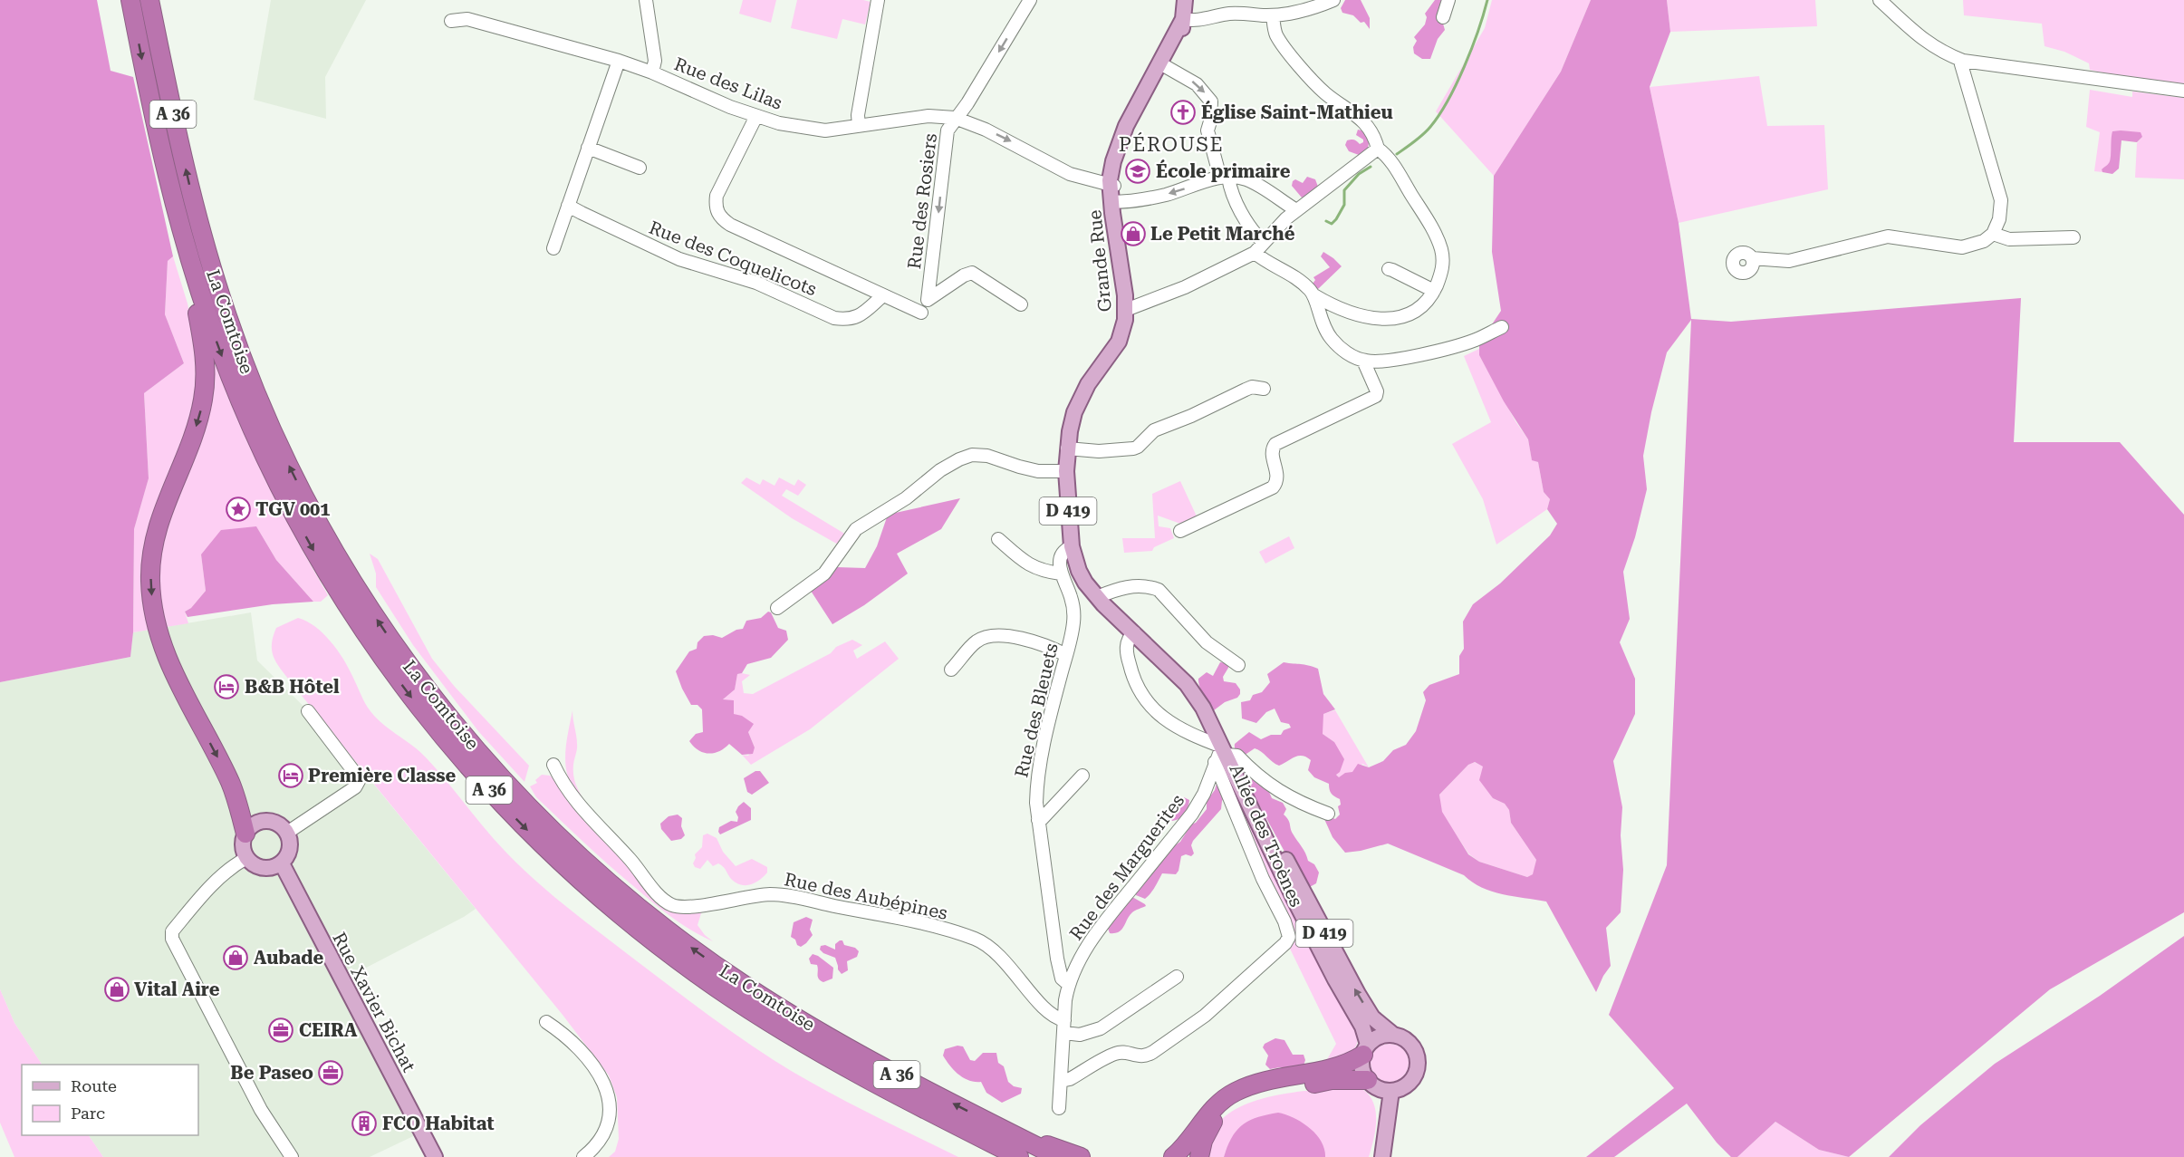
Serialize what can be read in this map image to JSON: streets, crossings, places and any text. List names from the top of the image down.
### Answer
{
  "streets": {
    "highway": ["A 36", "La Comtoise"],
    "main road": ["Grande Rue", "D 419", "Rue Xavier Bichat"],
    "street": [
      "Rue des Lilas",
      "Rue des Rosiers",
      "Rue des Coquelicots",
      "Rue des Bleuets",
      "Allée des Troènes",
      "Rue des Marguerites",
      "Rue des Aubépines"
    ]
  },
  "crossings": [
    ["Rue des Lilas", "Rue des Rosiers"],
    ["Rue des Lilas", "Grande Rue"],
    ["Grande Rue", "D 419"],
    ["Grande Rue", "Allée des Troènes"],
    ["Grande Rue", "Rue des Marguerites"],
    ["Rue des Bleuets", "Rue des Marguerites"],
    ["Allée des Troènes", "Rue des Marguerites"],
    ["Rue des Marguerites", "Rue des Aubépines"]
  ],
  "districts": ["PÉROUSE"],
  "places": {
    "church": ["Église Saint-Mathieu"],
    "school or university": ["École primaire"],
    "shop": ["Le Petit Marché", "Aubade", "Vital Aire"],
    "place": ["TGV 001"],
    "hotel": ["B&B Hôtel", "Première Classe"],
    "office": ["CEIRA", "Be Paseo"],
    "building": ["FCO Habitat"]
  },
  "legend": ["Route", "Parc"]
}
